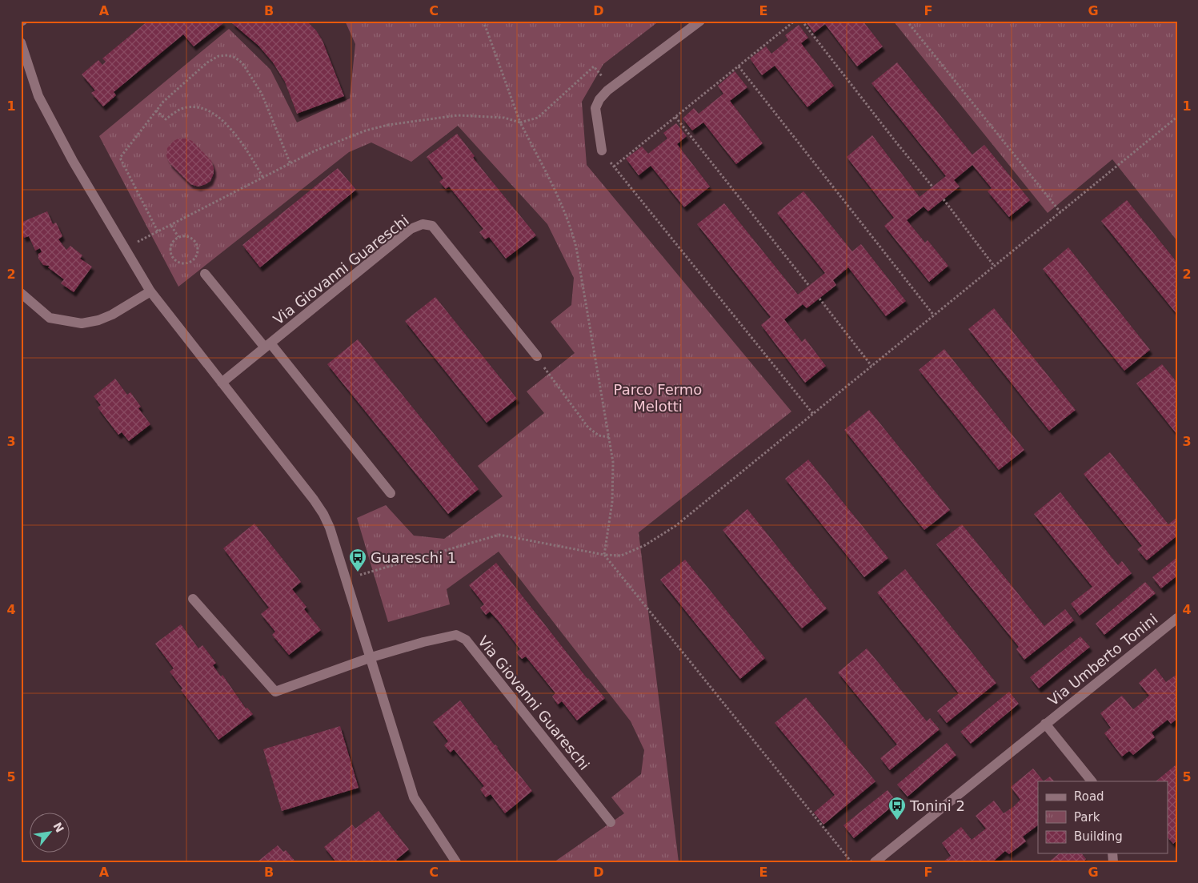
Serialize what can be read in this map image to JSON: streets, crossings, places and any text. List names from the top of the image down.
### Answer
{
  "streets": {
    "street": ["Via Giovanni Guareschi", "Via Umberto Tonini"]
  },
  "parks": ["Parco Fermo Melotti"],
  "places": {
    "bus stop": ["Guareschi 1", "Tonini 2"]
  },
  "legend": ["Road", "Park", "Building"],
  "north": "top right",
  "grid": {
    "columns": [
      "A",
      "B",
      "C",
      "D",
      "E",
      "F",
      "G"
    ],
    "rows": [
      "1",
      "2",
      "3",
      "4",
      "5"
    ]
  }
}
